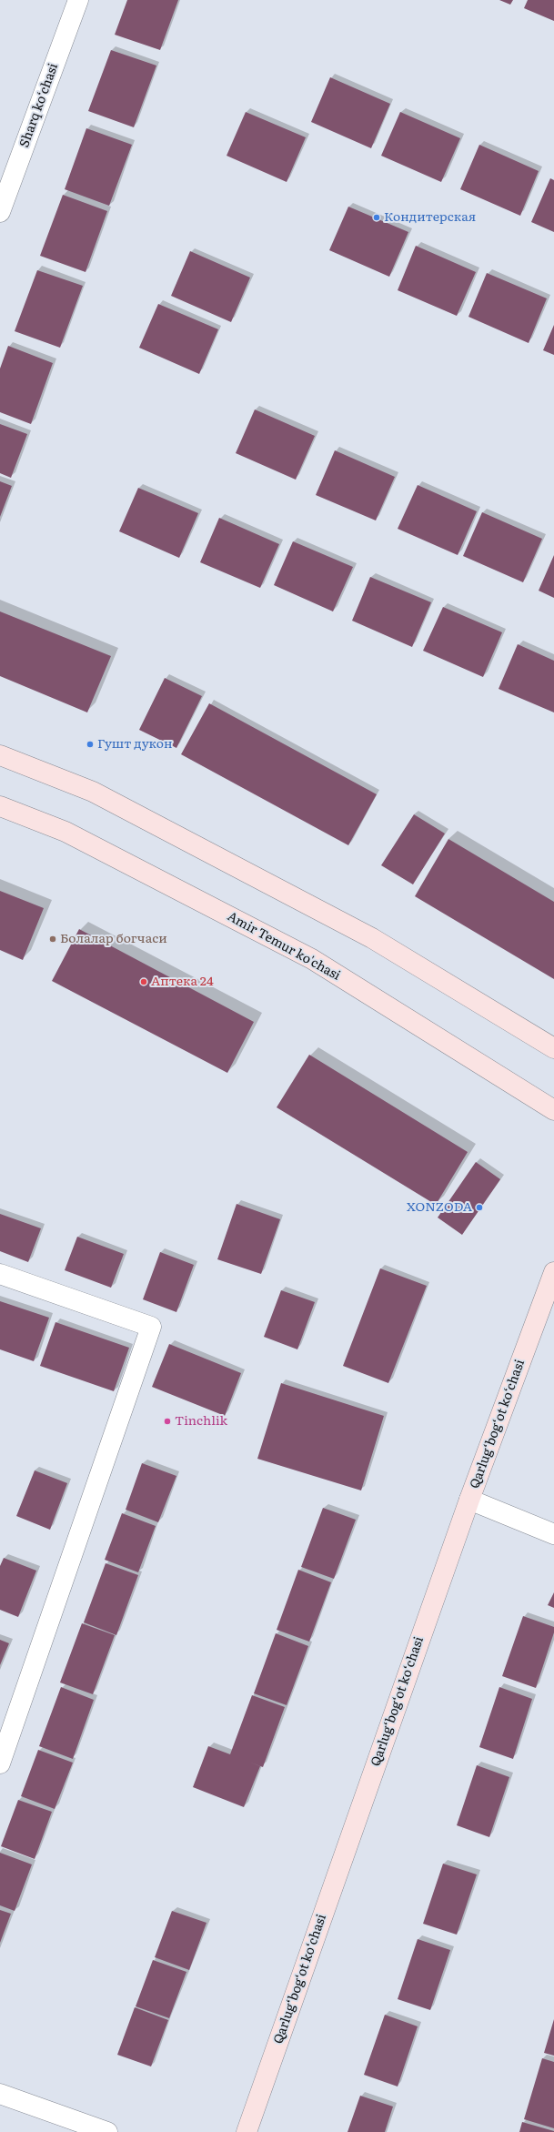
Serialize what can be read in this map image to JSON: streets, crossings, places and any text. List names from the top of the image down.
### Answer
{
  "streets": {
    "main road": ["Amir Temur ko'chasi", "Qarlug‘bog‘ot ko‘chasi"],
    "street": ["Sharq ko‘chasi"]
  },
  "places": [
    "Кондитерская",
    "Гушт дукон",
    "Болалар богчаси",
    "Аптека 24",
    "XONZODA",
    "Tinchlik"
  ]
}
